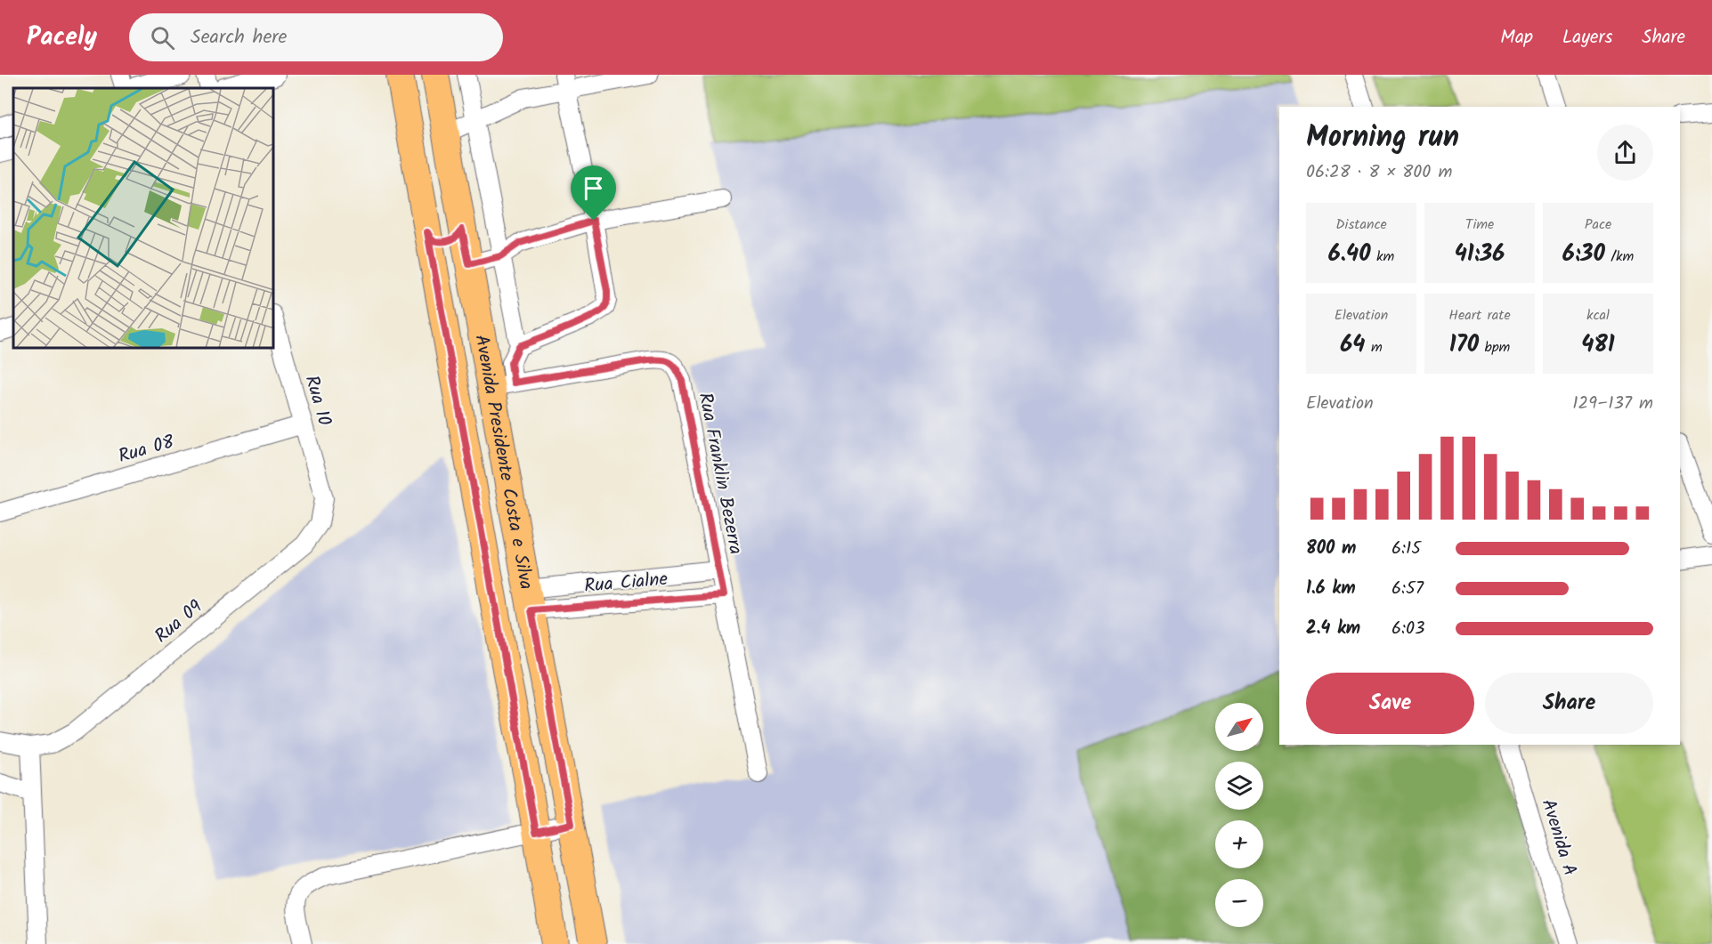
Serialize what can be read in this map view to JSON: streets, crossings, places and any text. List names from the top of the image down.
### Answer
{
  "streets": {
    "main road": ["Avenida Presidente Costa e Silva"],
    "street": [
      "Rua 10",
      "Rua 08",
      "Rua Franklin Bezerra",
      "Rua Cialne",
      "Rua 09",
      "Avenida A"
    ]
  },
  "crossings": [
    ["Rua 10", "Rua 08"],
    ["Rua 10", "Rua 09"],
    ["Avenida Presidente Costa e Silva", "Rua Franklin Bezerra"],
    ["Avenida Presidente Costa e Silva", "Rua Cialne"],
    ["Rua Franklin Bezerra", "Rua Cialne"]
  ],
  "north": "top right",
  "page": {
    "header": "Pacely",
    "search": "Search here",
    "nav": ["Map", "Layers", "Share"],
    "heading": ["Morning run", "06:28 · 8 × 800 m"],
    "stats": [
      ["Distance", "6.40 km"],
      ["Time", "41:36"],
      ["Pace", "6:30 /km"],
      ["Elevation", "64 m"],
      ["Heart rate", "170 bpm"],
      ["kcal", "481"]
    ],
    "chart": ["Elevation", "129–137 m"],
    "list": [
      {
        "name": "800 m",
        "note": "6:15"
      },
      {
        "name": "1.6 km",
        "note": "6:57"
      },
      {
        "name": "2.4 km",
        "note": "6:03"
      }
    ],
    "buttons": ["Save", "Share"],
    "map_buttons": ["+", "−"]
  }
}
